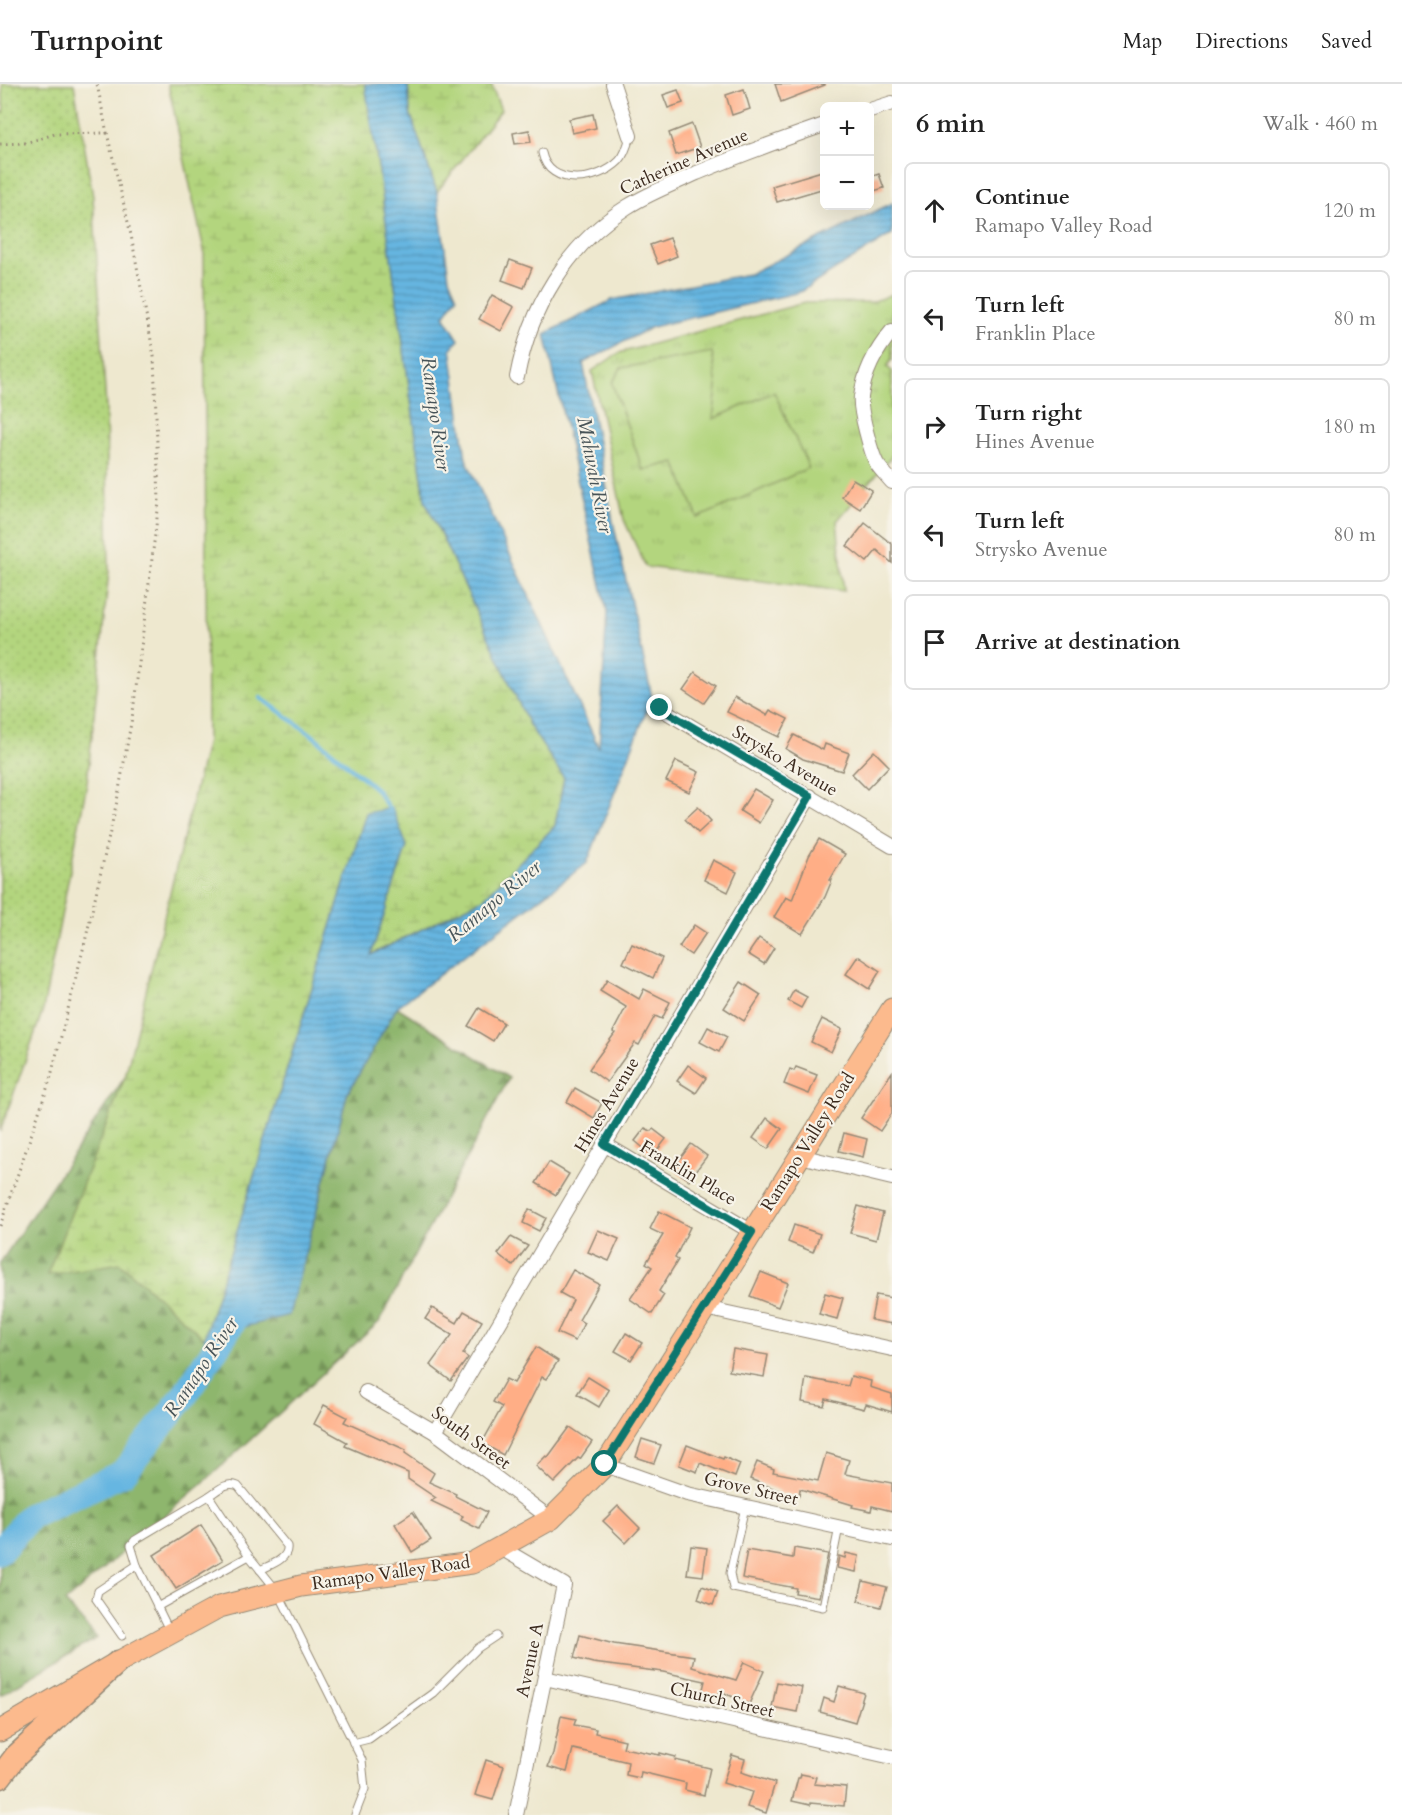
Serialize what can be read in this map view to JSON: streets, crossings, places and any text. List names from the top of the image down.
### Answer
{
  "streets": {
    "main road": ["Ramapo Valley Road"],
    "street": [
      "Catherine Avenue",
      "Strysko Avenue",
      "Hines Avenue",
      "Franklin Place",
      "South Street",
      "Grove Street",
      "Avenue A",
      "Church Street"
    ]
  },
  "crossings": [
    ["Strysko Avenue", "Hines Avenue"],
    ["Hines Avenue", "Franklin Place"],
    ["Hines Avenue", "South Street"],
    ["Ramapo Valley Road", "Franklin Place"],
    ["Ramapo Valley Road", "South Street"],
    ["Ramapo Valley Road", "Grove Street"],
    ["Ramapo Valley Road", "Avenue A"],
    ["Avenue A", "Church Street"]
  ],
  "water": ["Ramapo River", "Mahwah River"],
  "page": {
    "header": "Turnpoint",
    "nav": ["Map", "Directions", "Saved"],
    "heading": ["6 min", "Walk · 460 m"],
    "map_buttons": ["+", "−"],
    "list": [
      ["Continue", "Ramapo Valley Road", "120 m"],
      ["Turn left", "Franklin Place", "80 m"],
      ["Turn right", "Hines Avenue", "180 m"],
      ["Turn left", "Strysko Avenue", "80 m"],
      "Arrive at destination"
    ]
  }
}
